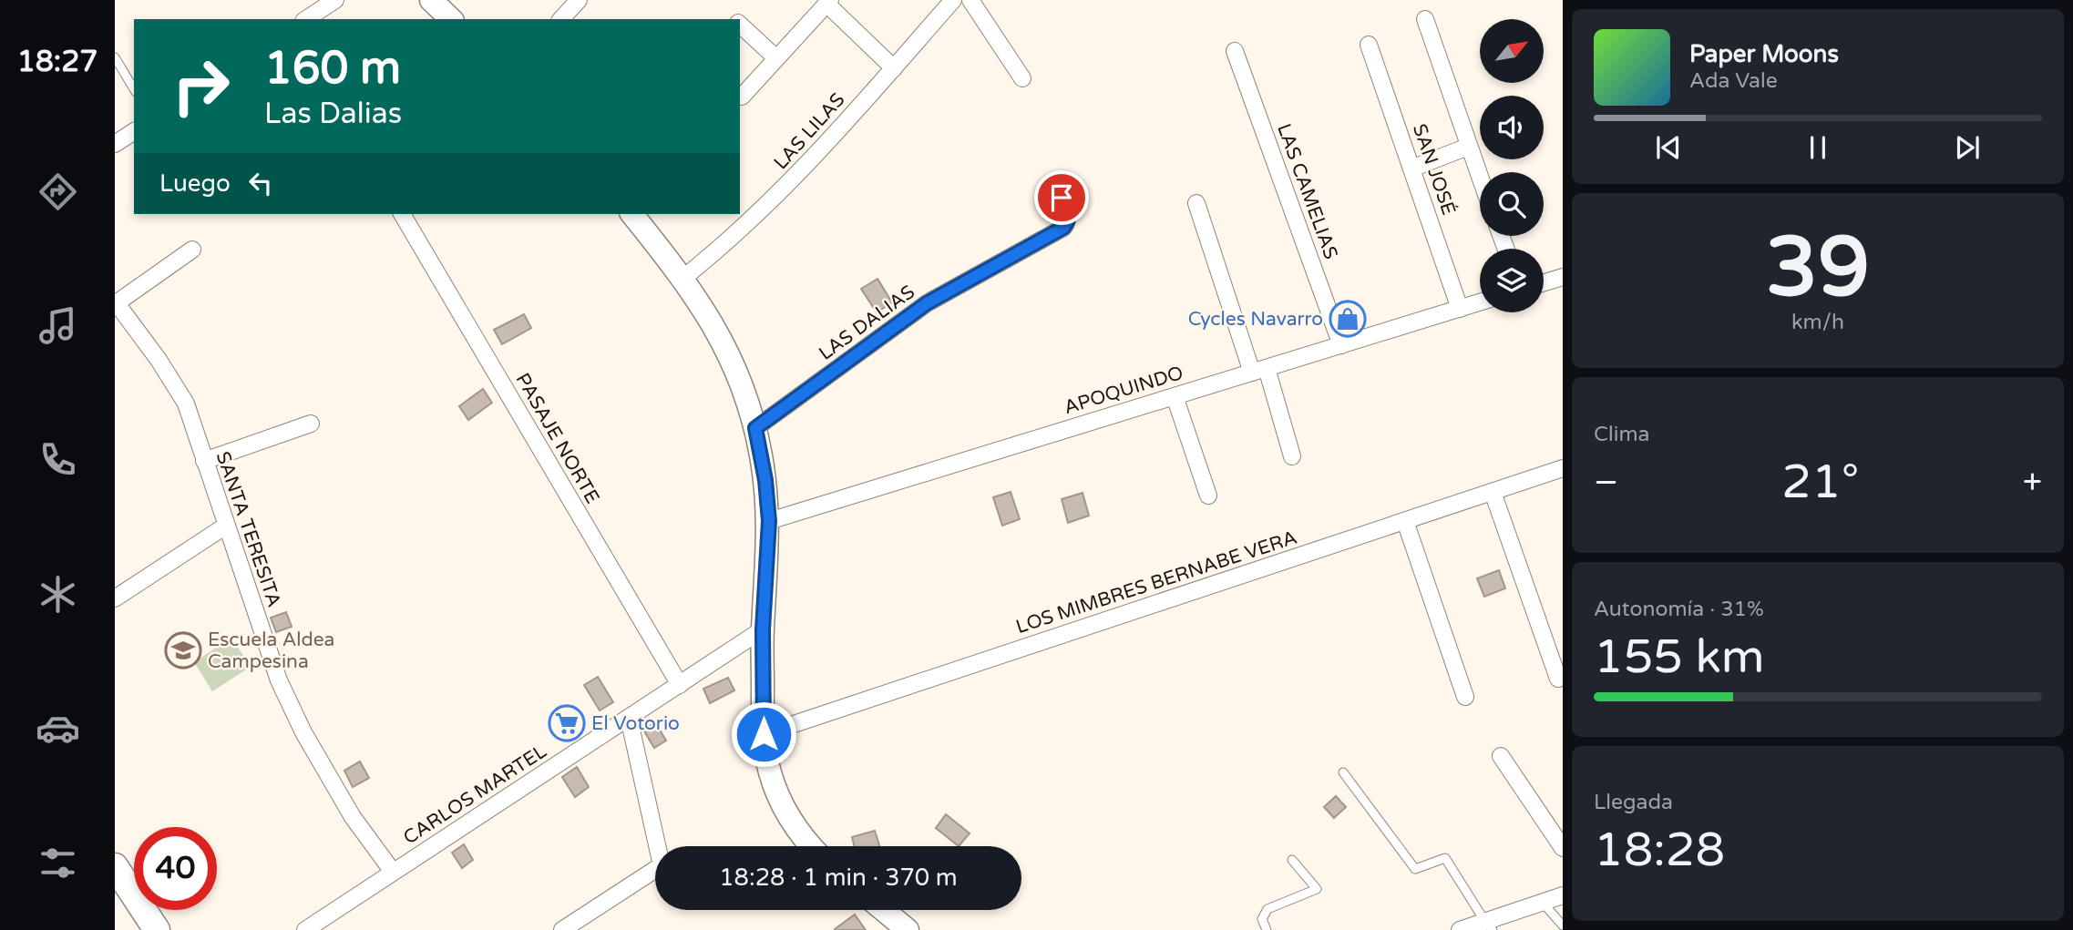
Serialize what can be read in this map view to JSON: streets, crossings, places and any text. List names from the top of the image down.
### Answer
{
  "streets": {
    "street": [
      "LAS LILAS",
      "SAN JOSÉ",
      "LAS CAMELIAS",
      "LAS DALIAS",
      "APOQUINDO",
      "PASAJE NORTE",
      "SANTA TERESITA",
      "LOS MIMBRES BERNABE VERA",
      "CARLOS MARTEL"
    ]
  },
  "crossings": [
    ["SAN JOSÉ", "APOQUINDO"],
    ["LAS CAMELIAS", "APOQUINDO"],
    ["PASAJE NORTE", "CARLOS MARTEL"],
    ["SANTA TERESITA", "CARLOS MARTEL"]
  ],
  "places": {
    "shop": ["Cycles Navarro"],
    "school or university": ["Escuela Aldea Campesina"],
    "supermarket": ["El Votorio"]
  },
  "north": "top right",
  "page": {
    "tabs": "18:27",
    "turn": ["160 m", "Las Dalias"],
    "song": ["Paper Moons", "Ada Vale"],
    "then": "Luego",
    "tile": [
      ["39", "km/h"],
      "Clima",
      ["Autonomía · 31%", "155 km"],
      ["Llegada", "18:28"]
    ],
    "heat": ["−", "21°", "+"],
    "limit": "40",
    "trip": "18:28 · 1 min · 370 m"
  }
}
